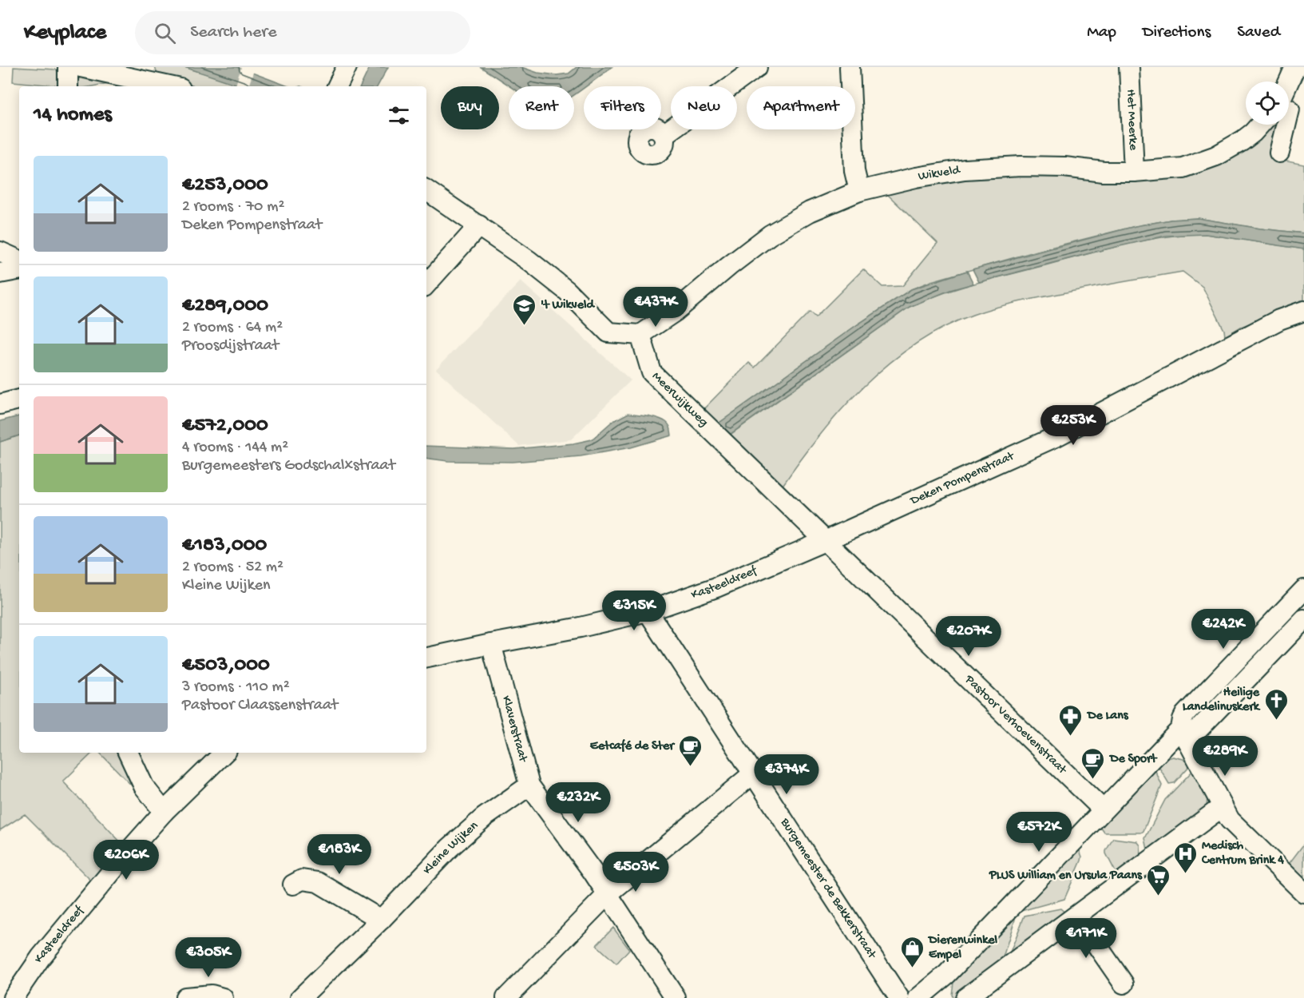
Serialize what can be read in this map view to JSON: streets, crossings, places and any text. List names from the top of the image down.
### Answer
{
  "streets": {
    "street": [
      "Het Meerke",
      "Wikveld",
      "Meerwijkweg",
      "Deken Pompenstraat",
      "Kasteeldreef",
      "Pastoor Verhoevenstraat",
      "Klaverstraat",
      "Kleine Wijken",
      "Burgemeester de Bekkerstraat"
    ]
  },
  "crossings": [
    ["Het Meerke", "Wikveld"],
    ["Wikveld", "Meerwijkweg"],
    ["Meerwijkweg", "Deken Pompenstraat"],
    ["Meerwijkweg", "Kasteeldreef"],
    ["Meerwijkweg", "Pastoor Verhoevenstraat"],
    ["Deken Pompenstraat", "Kasteeldreef"],
    ["Deken Pompenstraat", "Pastoor Verhoevenstraat"],
    ["Kasteeldreef", "Pastoor Verhoevenstraat"],
    ["Kasteeldreef", "Klaverstraat"],
    ["Kasteeldreef", "Burgemeester de Bekkerstraat"],
    ["Klaverstraat", "Kleine Wijken"]
  ],
  "places": {
    "school or university": ["'t Wikveld"],
    "church": ["Heilige Landelinuskerk"],
    "pharmacy": ["De Lans"],
    "cafe": ["Eetcafé de Ster", "De Sport"],
    "hospital": ["Medisch Centrum Brink 4"],
    "supermarket": ["PLUS William en Ursula Paans"],
    "shop": ["Dierenwinkel Empel"]
  },
  "page": {
    "header": "Keyplace",
    "search": "Search here",
    "nav": ["Map", "Directions", "Saved"],
    "chip": [
      "Buy",
      "Rent",
      "Filters",
      "New",
      "Apartment"
    ],
    "heading": "14 homes",
    "list": [
      {
        "name": "€253,000",
        "note": "2 rooms · 70 m² · Deken Pompenstraat"
      },
      {
        "name": "€289,000",
        "note": "2 rooms · 64 m² · Proosdijstraat"
      },
      {
        "name": "€572,000",
        "note": "4 rooms · 144 m² · Burgemeesters Godschalxstraat"
      },
      {
        "name": "€183,000",
        "note": "2 rooms · 52 m² · Kleine Wijken"
      },
      {
        "name": "€503,000",
        "note": "3 rooms · 110 m² · Pastoor Claassenstraat"
      }
    ],
    "price": [
      "€437K",
      "€253K",
      "€315K",
      "€242K",
      "€207K",
      "€289K",
      "€374K",
      "€232K",
      "€572K",
      "€183K",
      "€206K",
      "€503K",
      "€171K",
      "€305K"
    ]
  }
}
